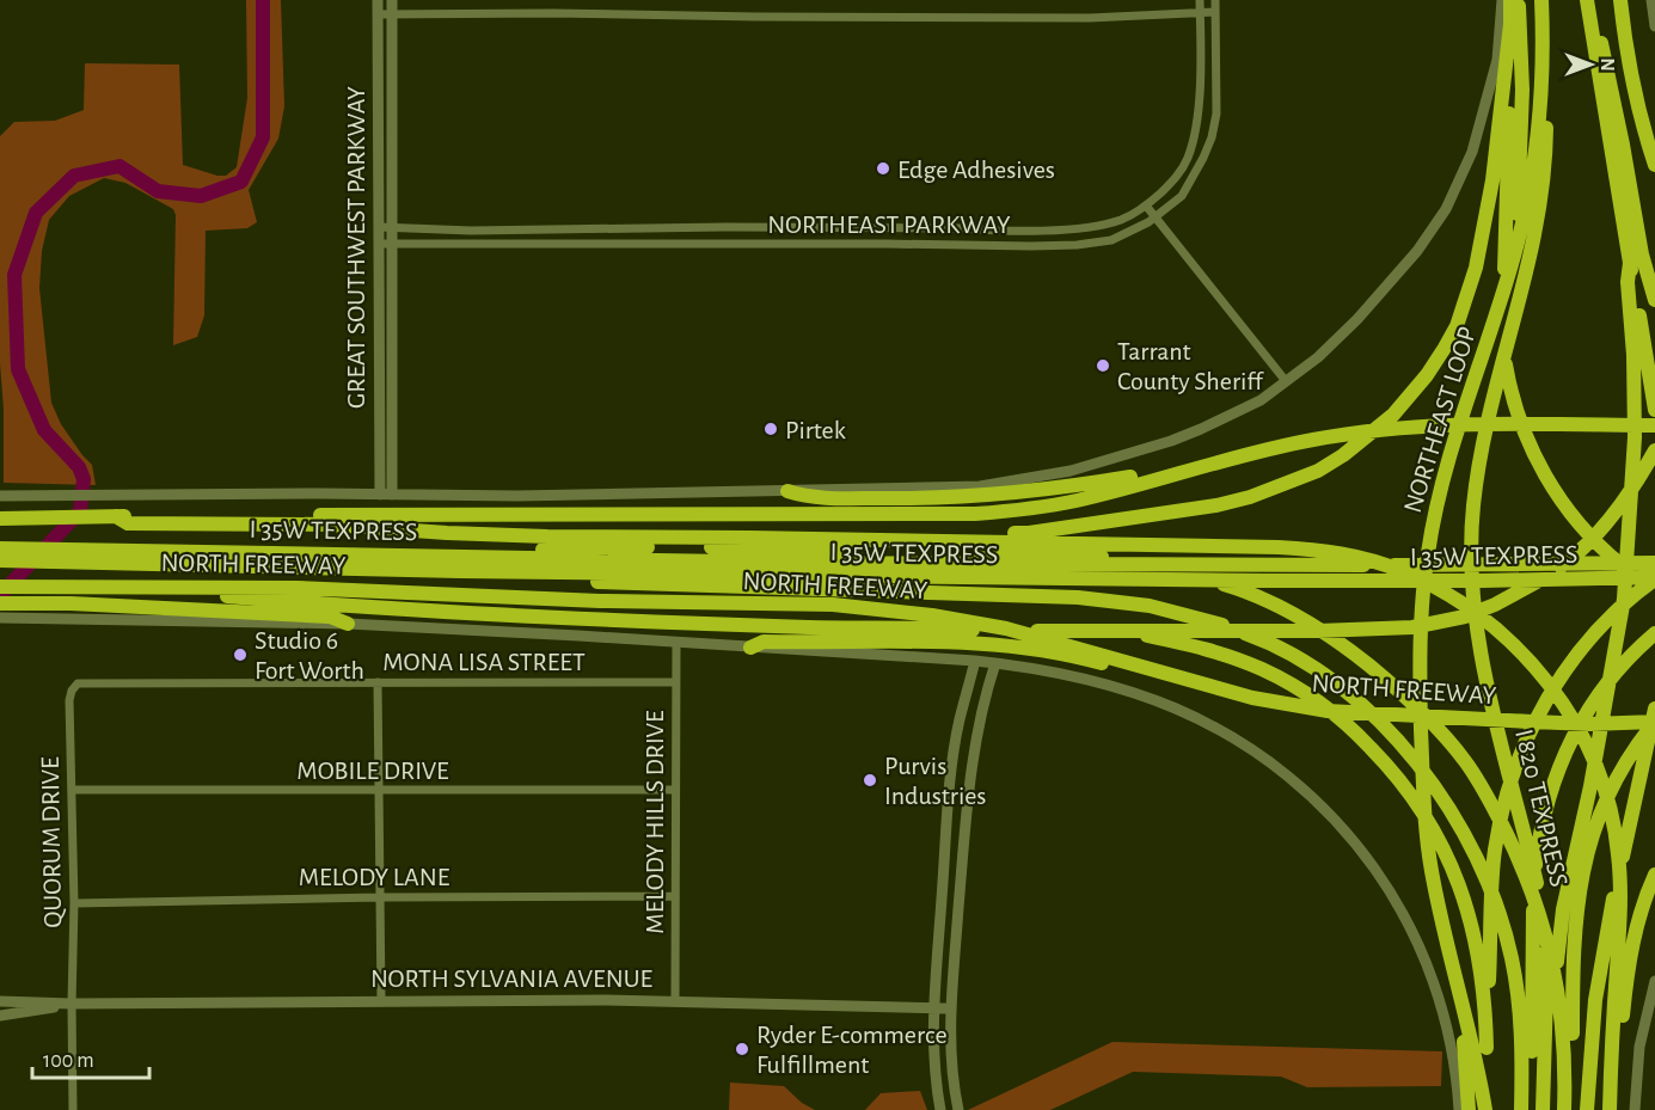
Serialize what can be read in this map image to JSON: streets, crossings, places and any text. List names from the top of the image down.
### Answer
{
  "streets": {
    "highway": [
      "NORTHEAST LOOP",
      "I 35W TEXPRESS",
      "NORTH FREEWAY",
      "I 820 TEXPRESS"
    ],
    "main road": ["GREAT SOUTHWEST PARKWAY", "NORTH SYLVANIA AVENUE"],
    "street": [
      "NORTHEAST PARKWAY",
      "MONA LISA STREET",
      "MOBILE DRIVE",
      "MELODY HILLS DRIVE",
      "QUORUM DRIVE",
      "MELODY LANE"
    ]
  },
  "crossings": [
    ["NORTHEAST PARKWAY", "GREAT SOUTHWEST PARKWAY"],
    ["NORTHEAST LOOP", "I 820 TEXPRESS"],
    ["MONA LISA STREET", "MELODY HILLS DRIVE"],
    ["MONA LISA STREET", "QUORUM DRIVE"],
    ["MOBILE DRIVE", "MELODY HILLS DRIVE"],
    ["MOBILE DRIVE", "QUORUM DRIVE"],
    ["MELODY HILLS DRIVE", "MELODY LANE"],
    ["MELODY HILLS DRIVE", "NORTH SYLVANIA AVENUE"],
    ["QUORUM DRIVE", "MELODY LANE"],
    ["QUORUM DRIVE", "NORTH SYLVANIA AVENUE"]
  ],
  "places": [
    "Edge Adhesives",
    "Tarrant County Sheriff",
    "Pirtek",
    "Studio 6 Fort Worth",
    "Purvis Industries",
    "Ryder E-commerce Fulfillment"
  ],
  "scale_bar": "100 m",
  "north": "right"
}
